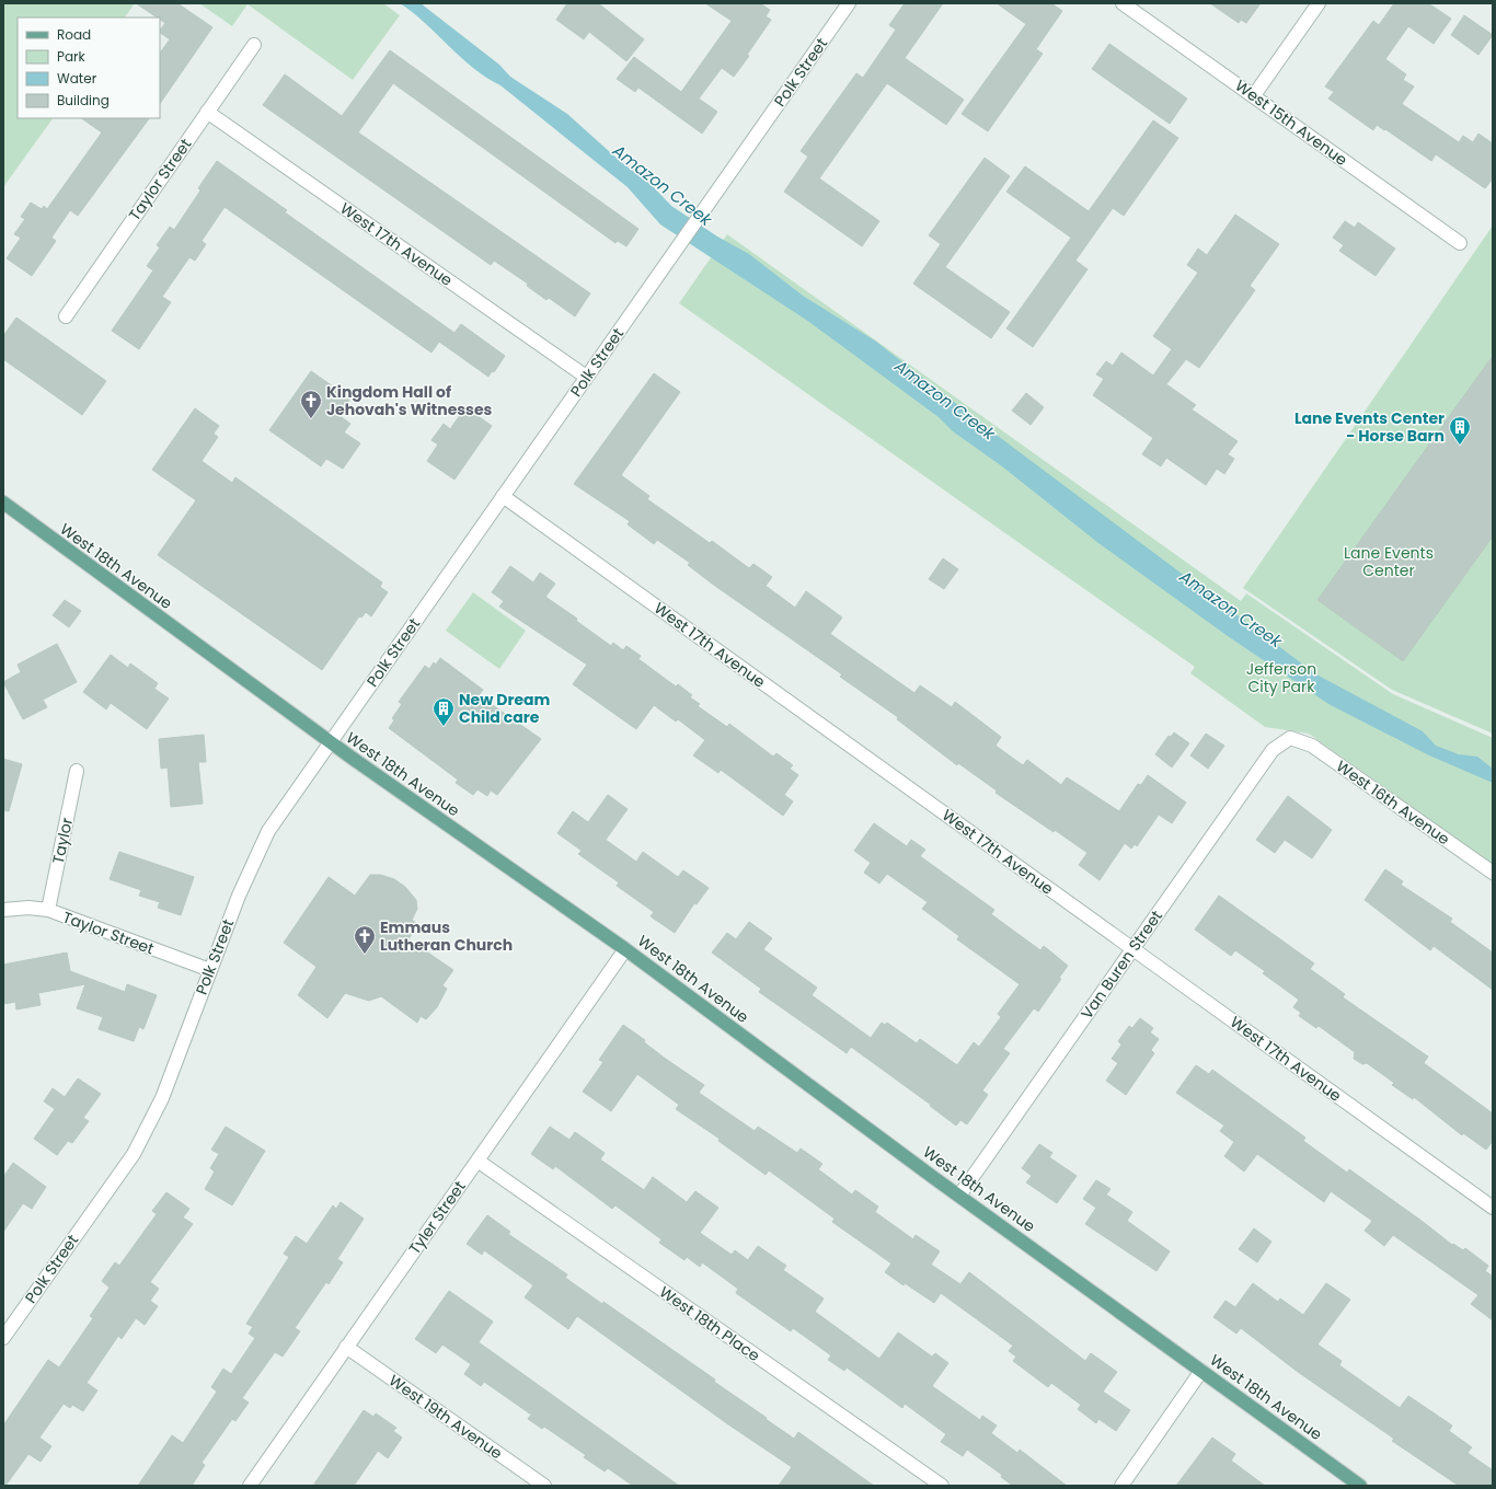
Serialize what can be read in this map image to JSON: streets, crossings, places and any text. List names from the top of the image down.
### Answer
{
  "streets": {
    "main road": ["West 18th Avenue"],
    "street": [
      "Polk Street",
      "West 15th Avenue",
      "Taylor Street",
      "West 17th Avenue",
      "West 16th Avenue",
      "Taylor",
      "Van Buren Street",
      "Tyler Street",
      "West 18th Place",
      "West 19th Avenue"
    ]
  },
  "crossings": [
    ["Polk Street", "Taylor Street"],
    ["Polk Street", "West 17th Avenue"],
    ["Polk Street", "West 18th Avenue"],
    ["Taylor Street", "West 17th Avenue"],
    ["Taylor Street", "Taylor"],
    ["West 17th Avenue", "Van Buren Street"],
    ["West 18th Avenue", "Van Buren Street"],
    ["West 18th Avenue", "Tyler Street"],
    ["West 16th Avenue", "Van Buren Street"],
    ["Tyler Street", "West 18th Place"],
    ["Tyler Street", "West 19th Avenue"]
  ],
  "water": ["Amazon Creek"],
  "parks": ["Lane Events Center", "Jefferson City Park"],
  "places": {
    "church": ["Kingdom Hall of Jehovah's Witnesses", "Emmaus Lutheran Church"],
    "building": ["Lane Events Center - Horse Barn", "New Dream Child care"]
  },
  "legend": [
    "Road",
    "Park",
    "Water",
    "Building"
  ]
}
